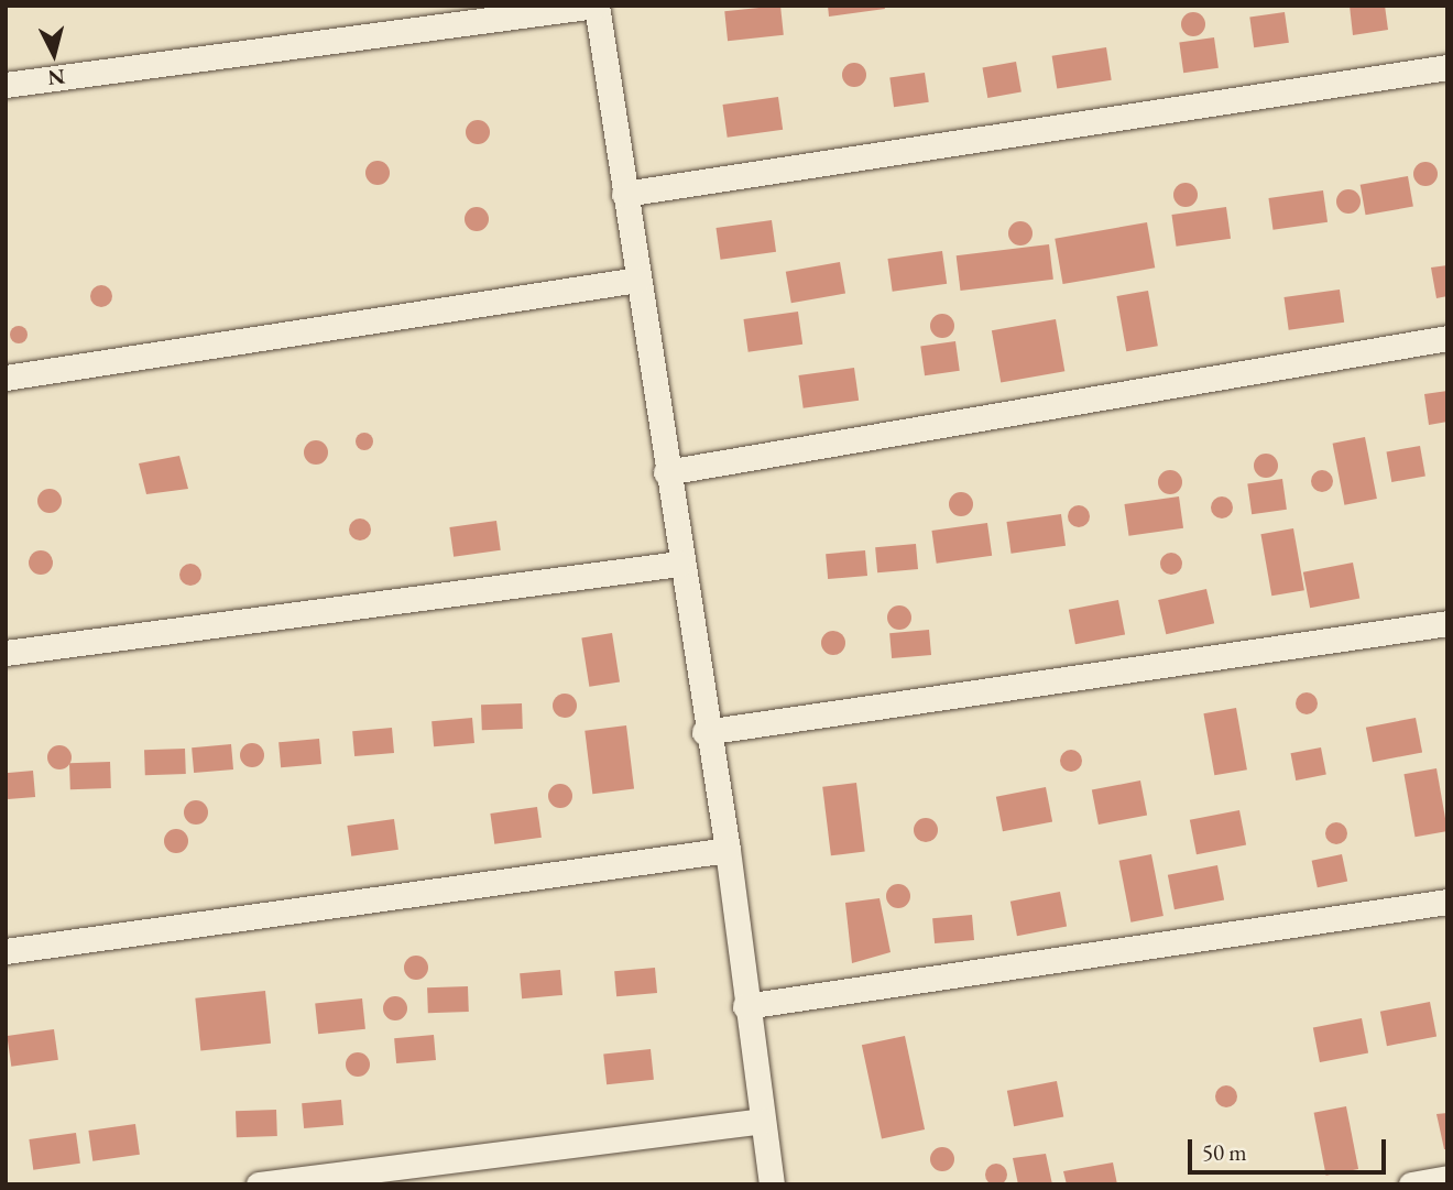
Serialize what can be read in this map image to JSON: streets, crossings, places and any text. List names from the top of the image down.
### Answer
{
  "scale_bar": "50 m",
  "north": "bottom"
}
